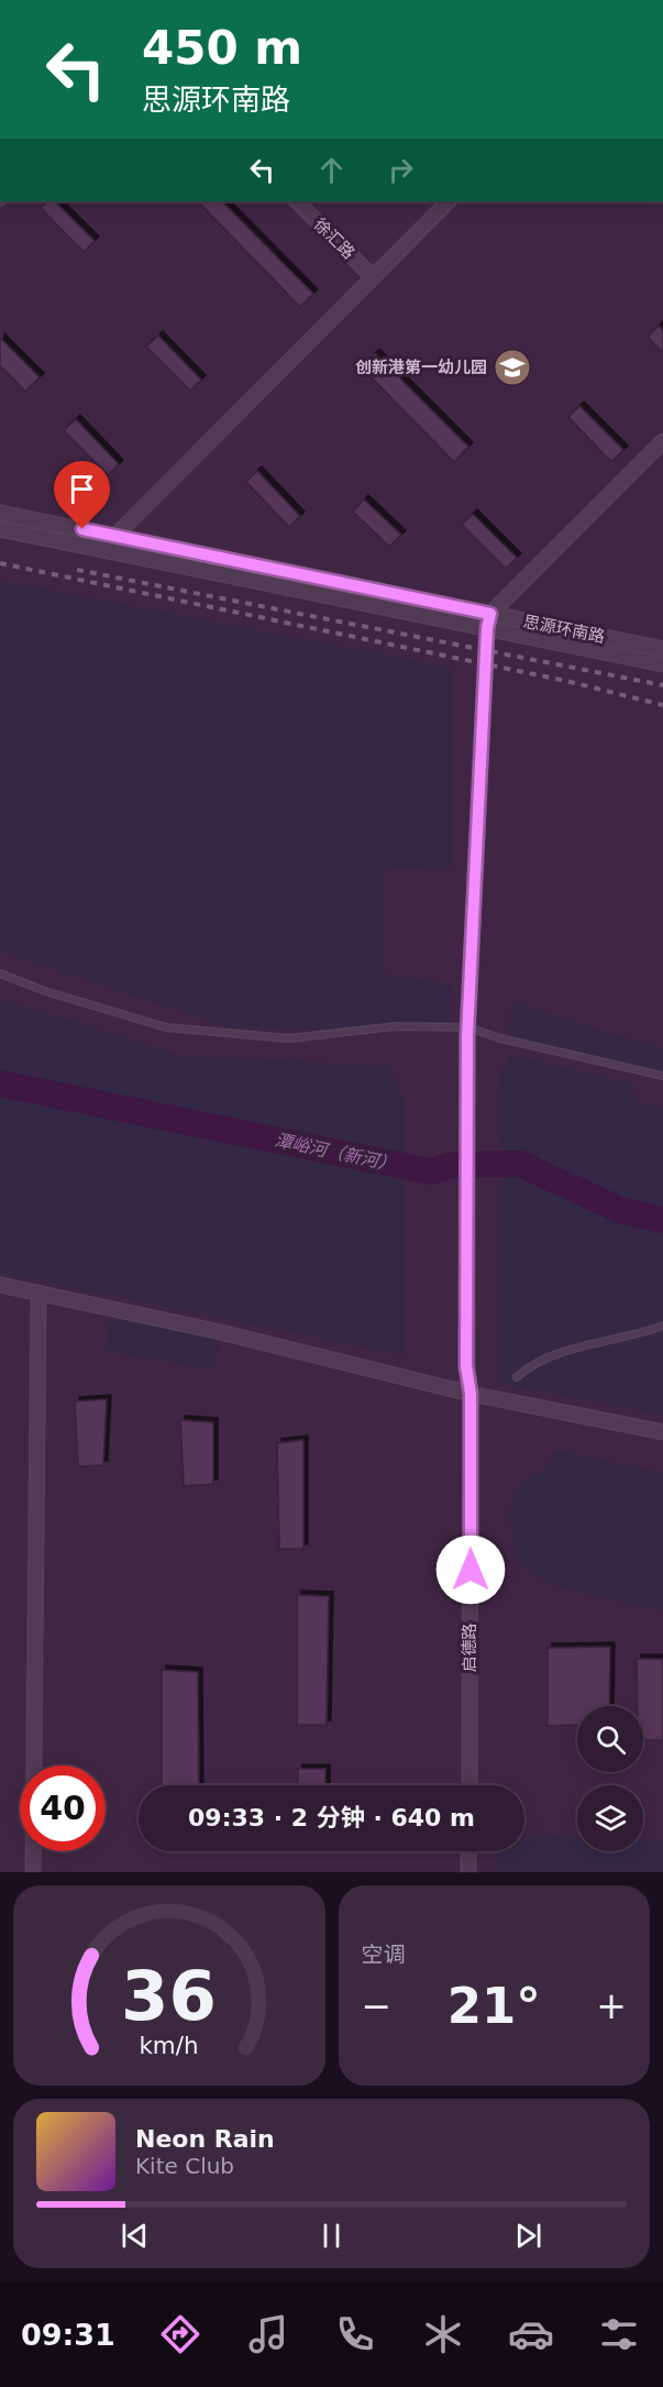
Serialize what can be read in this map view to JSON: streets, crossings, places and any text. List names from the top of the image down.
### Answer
{
  "streets": {
    "street": ["徐汇路", "思源环南路", "启德路"]
  },
  "crossings": [
    ["思源环南路", "启德路"]
  ],
  "water": ["潭峪河（新河）"],
  "places": {
    "school or university": ["创新港第一幼儿园"]
  },
  "page": {
    "turn": ["450 m", "思源环南路"],
    "limit": "40",
    "trip": "09:33 · 2 分钟 · 640 m",
    "tile": "空调",
    "heat": ["−", "21°", "+"],
    "song": ["Neon Rain", "Kite Club"],
    "tabs": "09:31",
    "gauge": ["36", "km/h"]
  }
}
